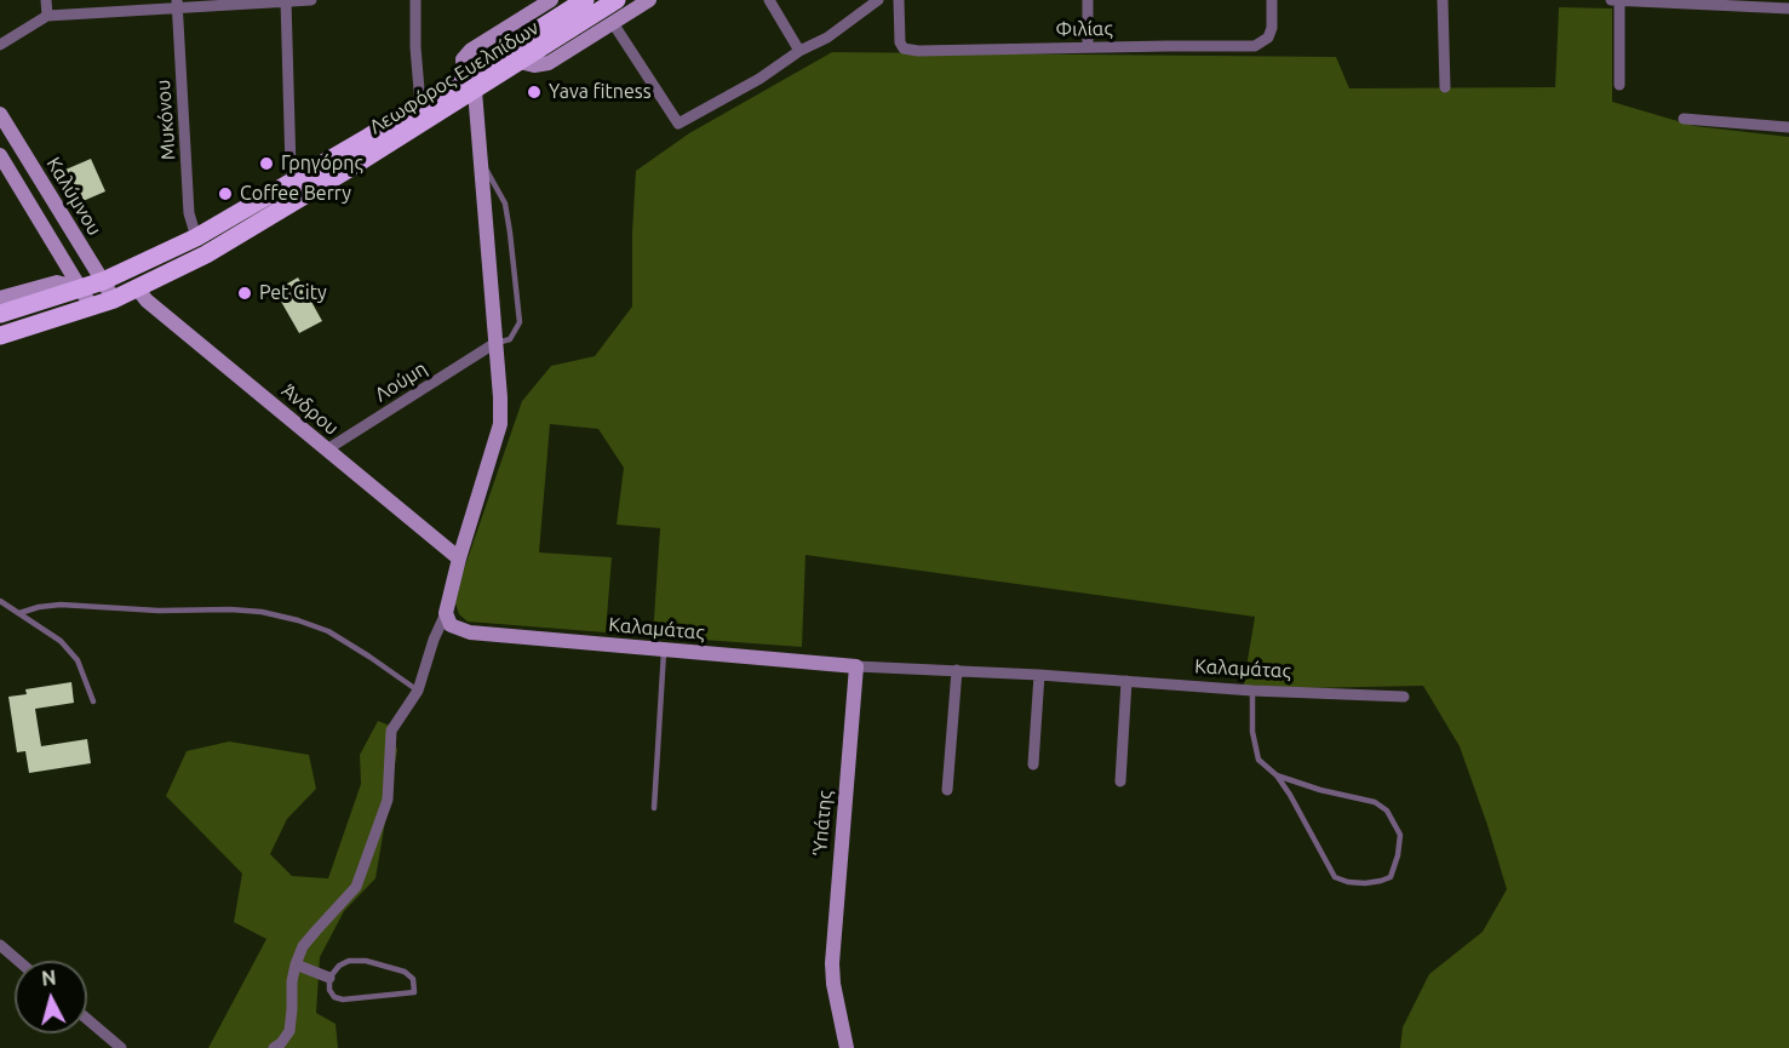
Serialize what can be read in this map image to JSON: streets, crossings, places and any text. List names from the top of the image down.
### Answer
{
  "streets": {
    "main road": ["Λεωφόρος Ευελπίδων"],
    "street": [
      "Φιλίας",
      "Μυκόνου",
      "Καλύμνου",
      "Λούμη",
      "Άνδρου",
      "Καλαμάτας",
      "Ύπάτης"
    ]
  },
  "crossings": [
    ["Λεωφόρος Ευελπίδων", "Μυκόνου"],
    ["Λεωφόρος Ευελπίδων", "Καλύμνου"],
    ["Λεωφόρος Ευελπίδων", "Άνδρου"],
    ["Λούμη", "Άνδρου"],
    ["Καλαμάτας", "Ύπάτης"]
  ],
  "places": [
    "Yava fitness",
    "Γρηγόρης",
    "Coffee Berry",
    "Pet City"
  ],
  "north": "top"
}
